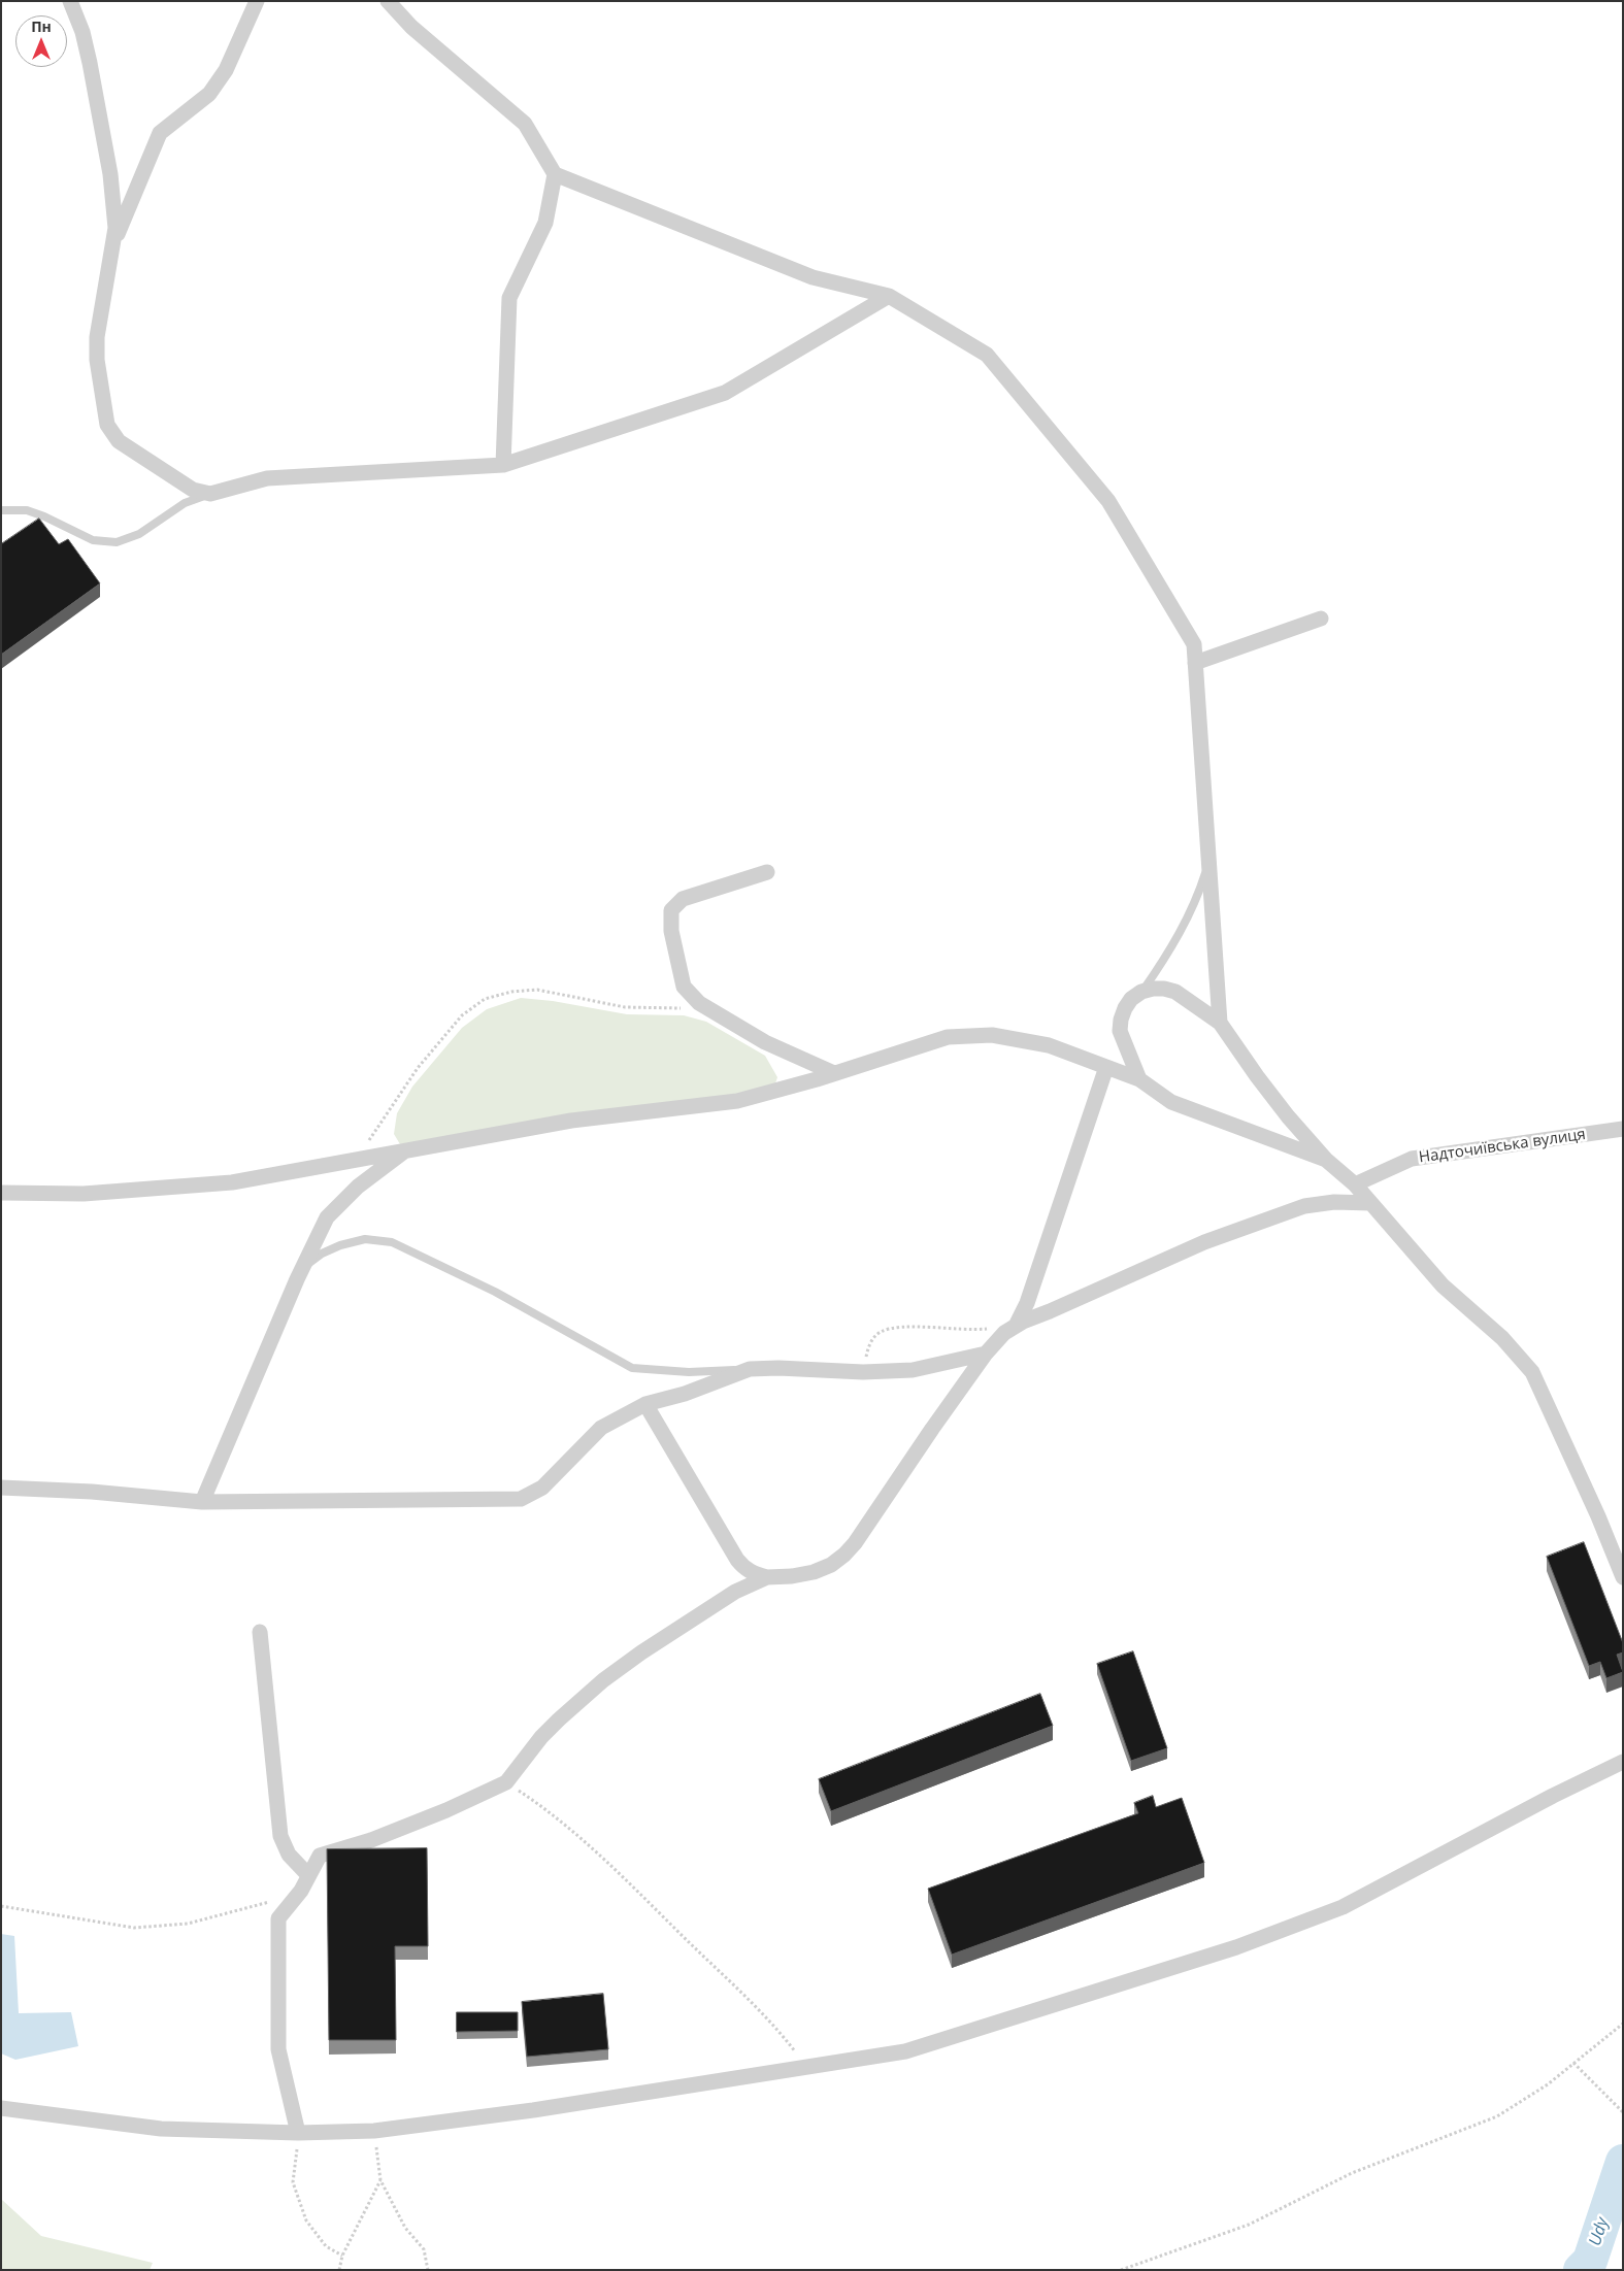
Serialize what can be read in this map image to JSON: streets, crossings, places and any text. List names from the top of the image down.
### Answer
{
  "streets": {
    "street": ["Надточиївська вулиця"]
  },
  "water": ["Udy"],
  "north": "top"
}
